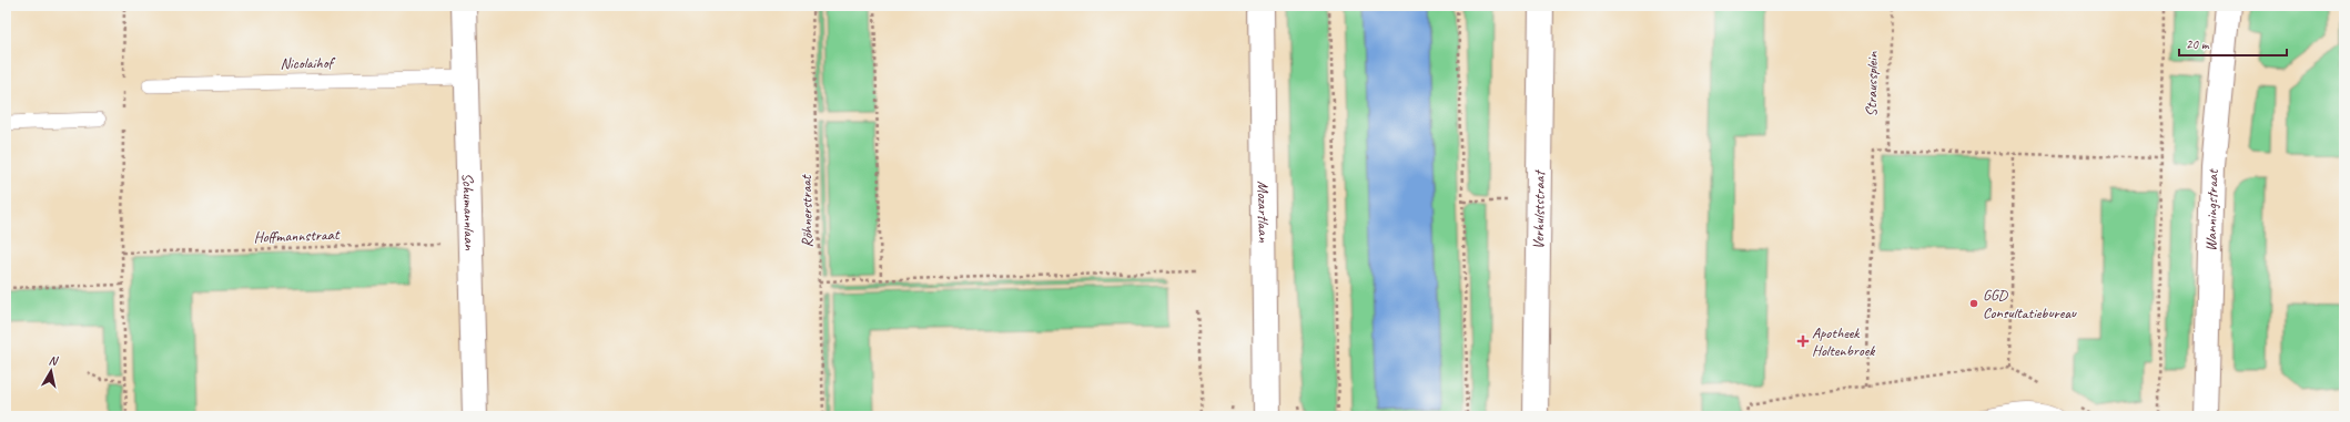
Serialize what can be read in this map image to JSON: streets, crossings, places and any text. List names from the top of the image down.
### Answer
{
  "streets": {
    "street": [
      "Mozartlaan",
      "Verhulststraat",
      "Wanningstraat",
      "Schumannlaan"
    ],
    "lane": ["Nicolaihof"],
    "path": ["Straussplein", "Röhnerstraat", "Hoffmannstraat"]
  },
  "crossings": [
    ["Nicolaihof", "Schumannlaan"],
    ["Schumannlaan", "Hoffmannstraat"]
  ],
  "places": {
    "other": ["GGD Consultatiebureau"],
    "health": ["Apotheek Holtenbroek"]
  },
  "scale_bar": "20 m",
  "north": "top"
}
